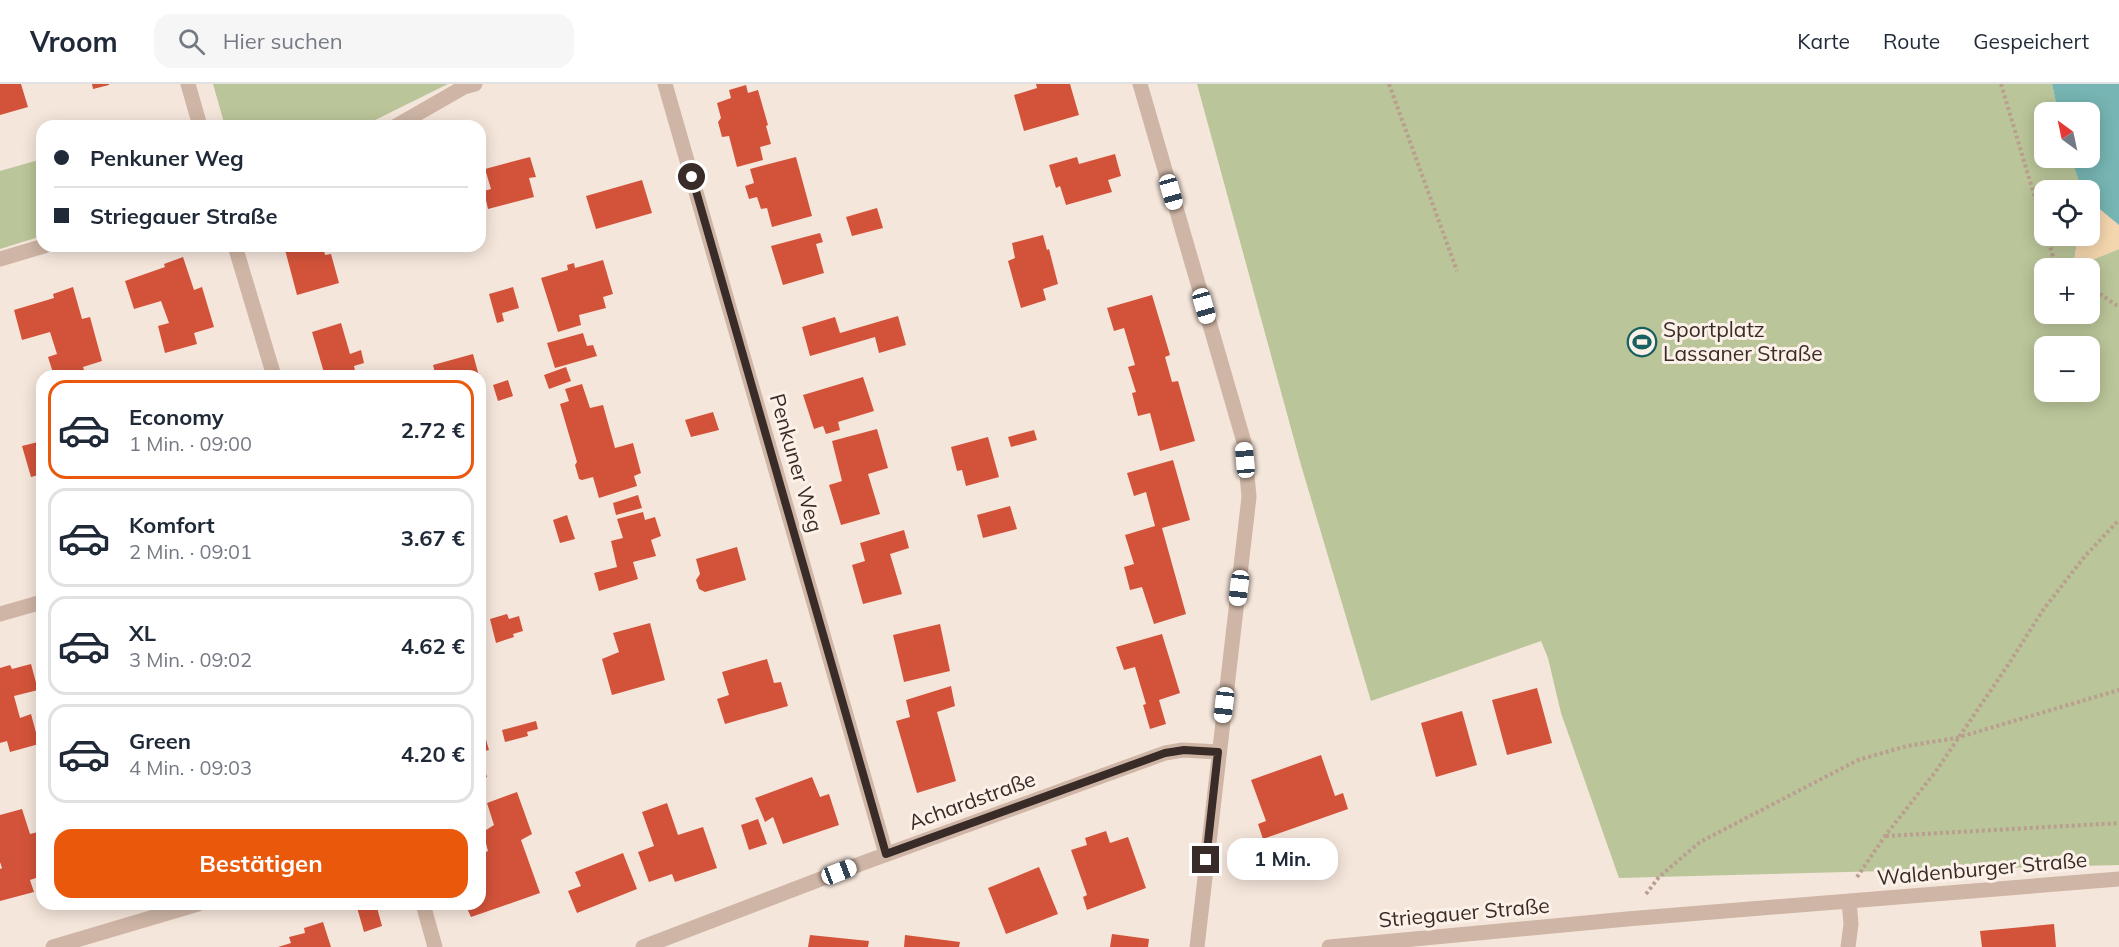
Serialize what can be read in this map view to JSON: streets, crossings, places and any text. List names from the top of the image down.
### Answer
{
  "streets": {
    "street": [
      "Penkuner Weg",
      "Achardstraße",
      "Waldenburger Straße",
      "Striegauer Straße"
    ]
  },
  "crossings": [
    ["Penkuner Weg", "Achardstraße"],
    ["Waldenburger Straße", "Striegauer Straße"]
  ],
  "places": {
    "sports": ["Sportplatz Lassaner Straße"]
  },
  "north": "top left",
  "page": {
    "header": "Vroom",
    "search": "Hier suchen",
    "nav": ["Karte", "Route", "Gespeichert"],
    "map_buttons": ["+", "−"],
    "banner": ["Penkuner Weg", "Striegauer Straße"],
    "list": [
      {
        "name": "Economy",
        "note": "1 Min. · 09:00",
        "value": "2.72 €"
      },
      {
        "name": "Komfort",
        "note": "2 Min. · 09:01",
        "value": "3.67 €"
      },
      {
        "name": "XL",
        "note": "3 Min. · 09:02",
        "value": "4.62 €"
      },
      {
        "name": "Green",
        "note": "4 Min. · 09:03",
        "value": "4.20 €"
      }
    ],
    "buttons": "Bestätigen",
    "bubble": "1 Min."
  }
}
